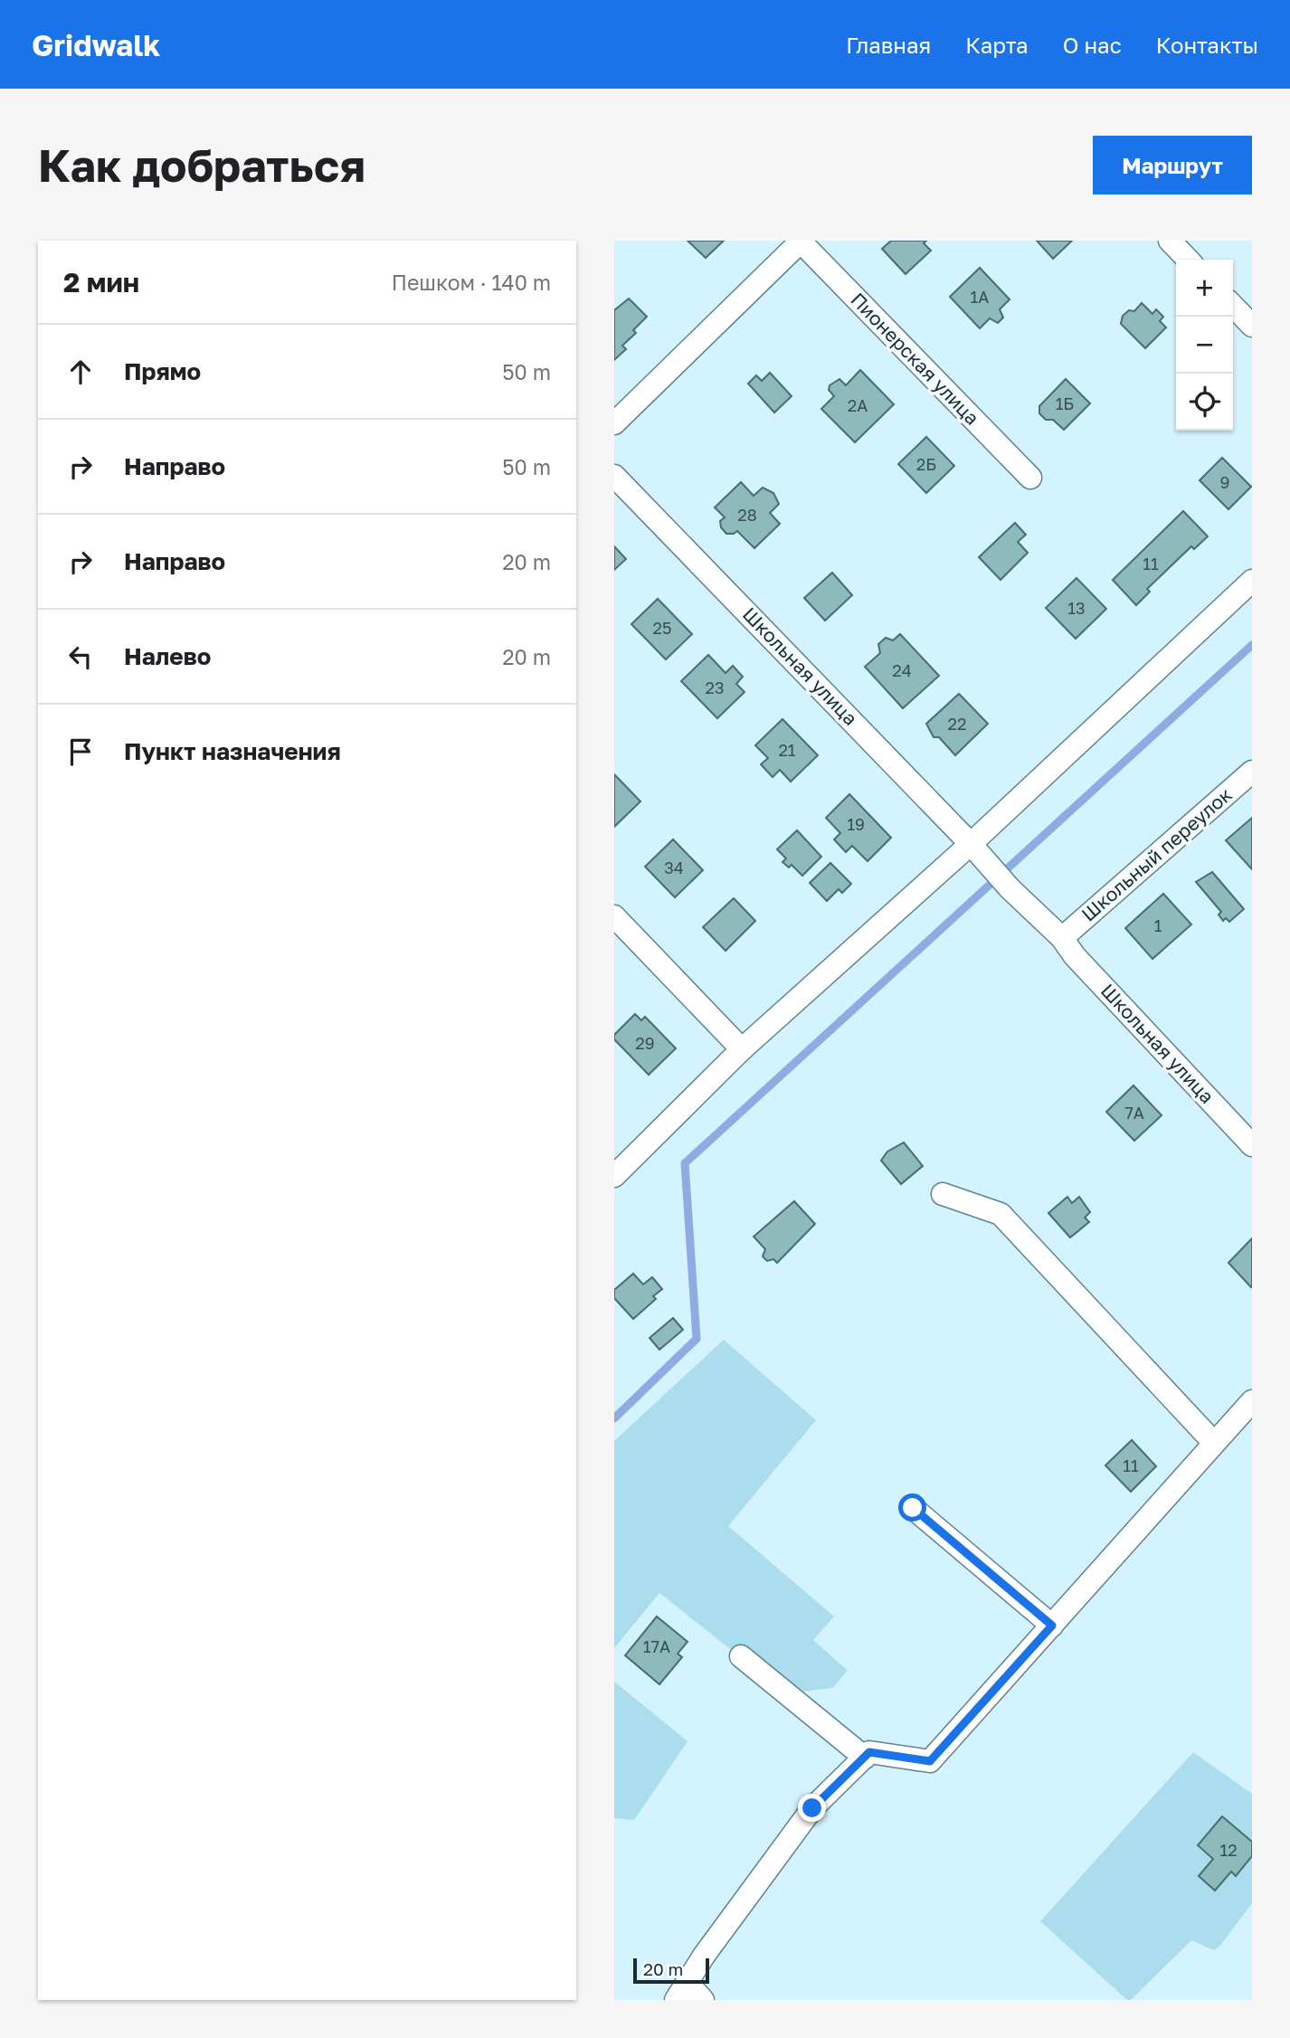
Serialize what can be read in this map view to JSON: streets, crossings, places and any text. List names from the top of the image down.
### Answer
{
  "streets": {
    "street": ["Пионерская улица", "Школьная улица", "Школьный переулок"]
  },
  "crossings": [
    ["Школьная улица", "Школьный переулок"]
  ],
  "house_numbers": [
    "1А",
    "1Б",
    "2А",
    "2Б",
    "9",
    "28",
    "11",
    "13",
    "25",
    "24",
    "23",
    "22",
    "21",
    "19",
    "34",
    "1",
    "29",
    "7А",
    "11",
    "17А",
    "12"
  ],
  "scale_bar": "20 m",
  "page": {
    "header": "Gridwalk",
    "nav": [
      "Главная",
      "Карта",
      "О нас",
      "Контакты"
    ],
    "buttons": "Маршрут",
    "title": "Как добраться",
    "heading": ["2 мин", "Пешком · 140 m"],
    "map_buttons": ["+", "−"],
    "list": [
      ["Прямо", "50 m"],
      ["Направо", "50 m"],
      ["Направо", "20 m"],
      ["Налево", "20 m"],
      "Пункт назначения"
    ],
    "scale": "20 m"
  }
}
